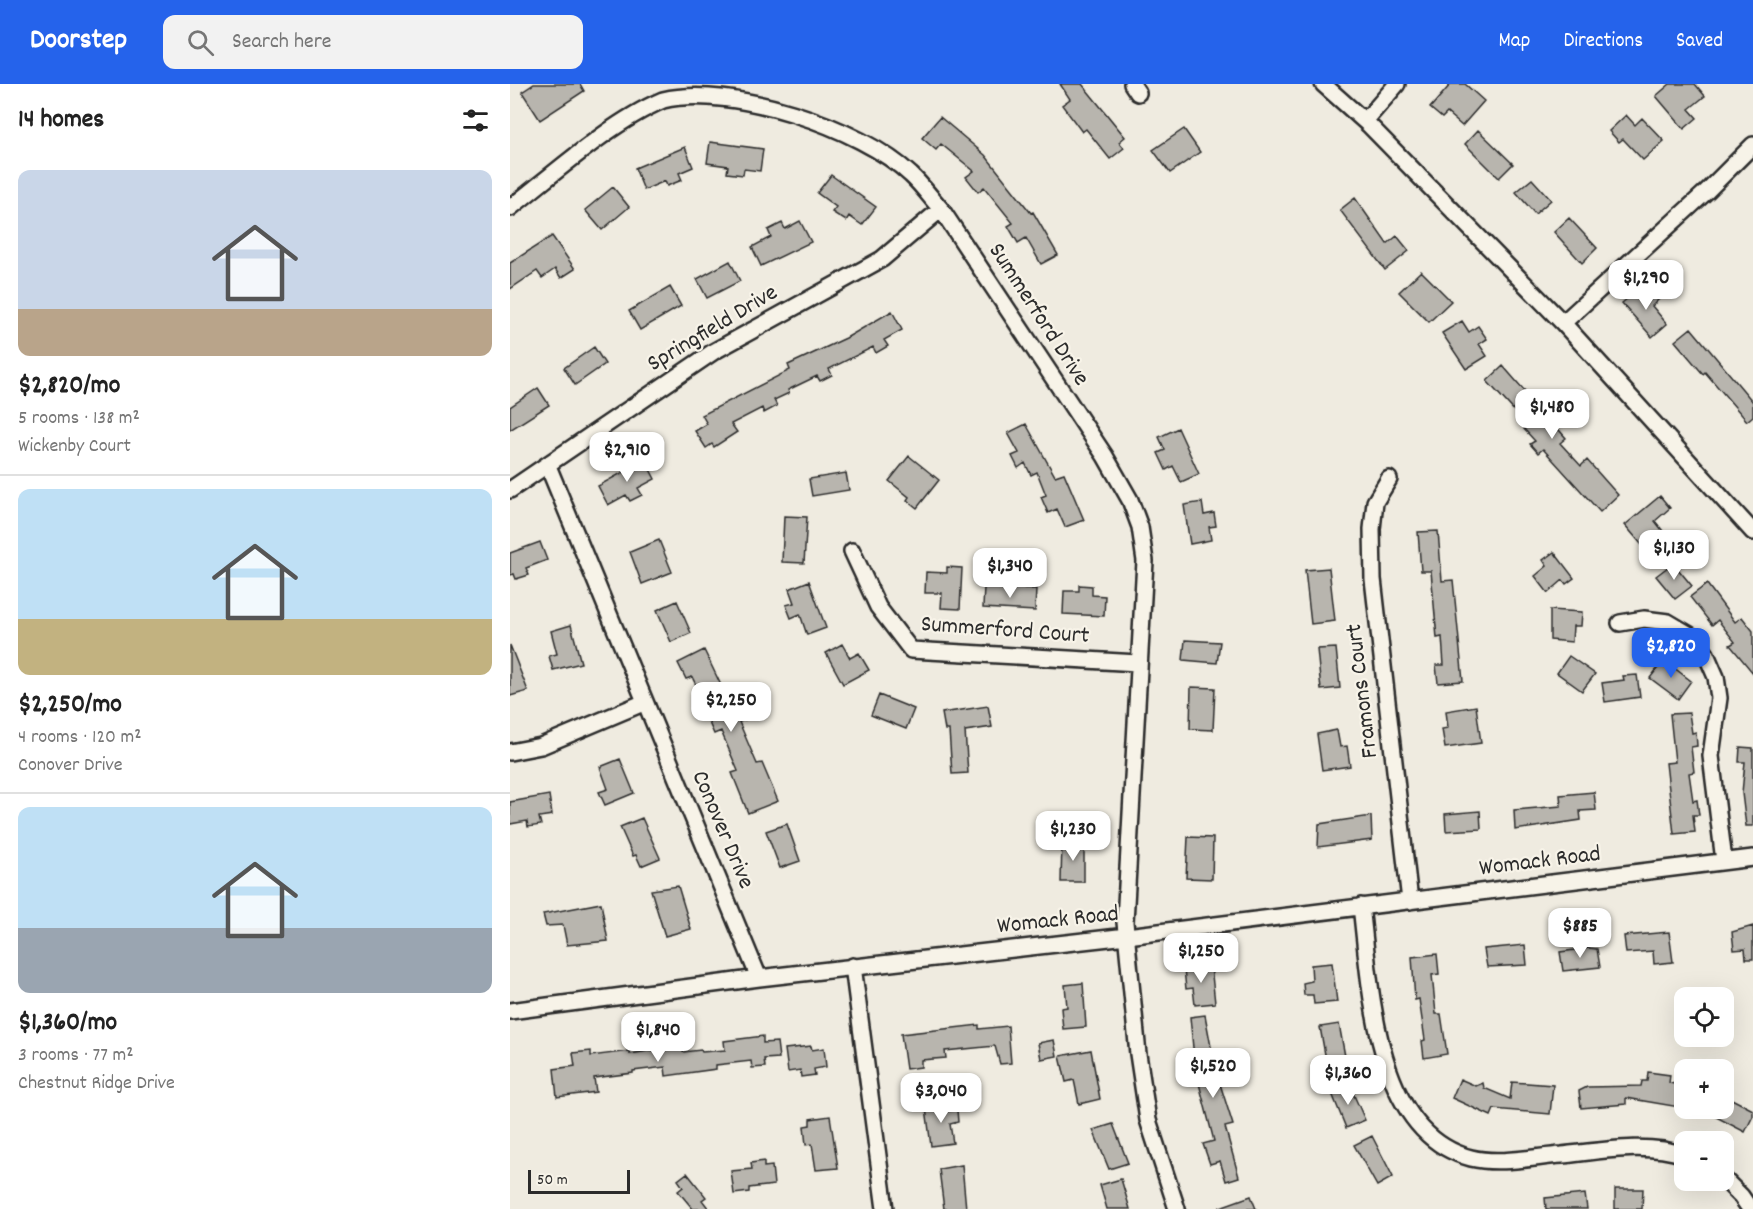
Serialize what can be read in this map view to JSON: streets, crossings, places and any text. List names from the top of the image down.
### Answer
{
  "streets": {
    "street": [
      "Summerford Drive",
      "Springfield Drive",
      "Summerford Court",
      "Framons Court",
      "Conover Drive",
      "Womack Road"
    ]
  },
  "crossings": [
    ["Summerford Drive", "Springfield Drive"],
    ["Summerford Drive", "Summerford Court"],
    ["Summerford Drive", "Womack Road"],
    ["Springfield Drive", "Conover Drive"],
    ["Framons Court", "Womack Road"],
    ["Conover Drive", "Womack Road"]
  ],
  "scale_bar": "50 m",
  "page": {
    "header": "Doorstep",
    "search": "Search here",
    "nav": ["Map", "Directions", "Saved"],
    "heading": "14 homes",
    "list": [
      {
        "name": "$2,820/mo",
        "note": "5 rooms · 138 m² · Wickenby Court"
      },
      {
        "name": "$2,250/mo",
        "note": "4 rooms · 120 m² · Conover Drive"
      },
      {
        "name": "$1,360/mo",
        "note": "3 rooms · 77 m² · Chestnut Ridge Drive"
      }
    ],
    "price": [
      "$1,290",
      "$1,480",
      "$2,910",
      "$1,130",
      "$1,340",
      "$2,820",
      "$2,250",
      "$1,230",
      "$885",
      "$1,250",
      "$1,840",
      "$1,520",
      "$1,360",
      "$3,040"
    ],
    "map_buttons": ["+", "−"],
    "scale": "50 m"
  }
}
